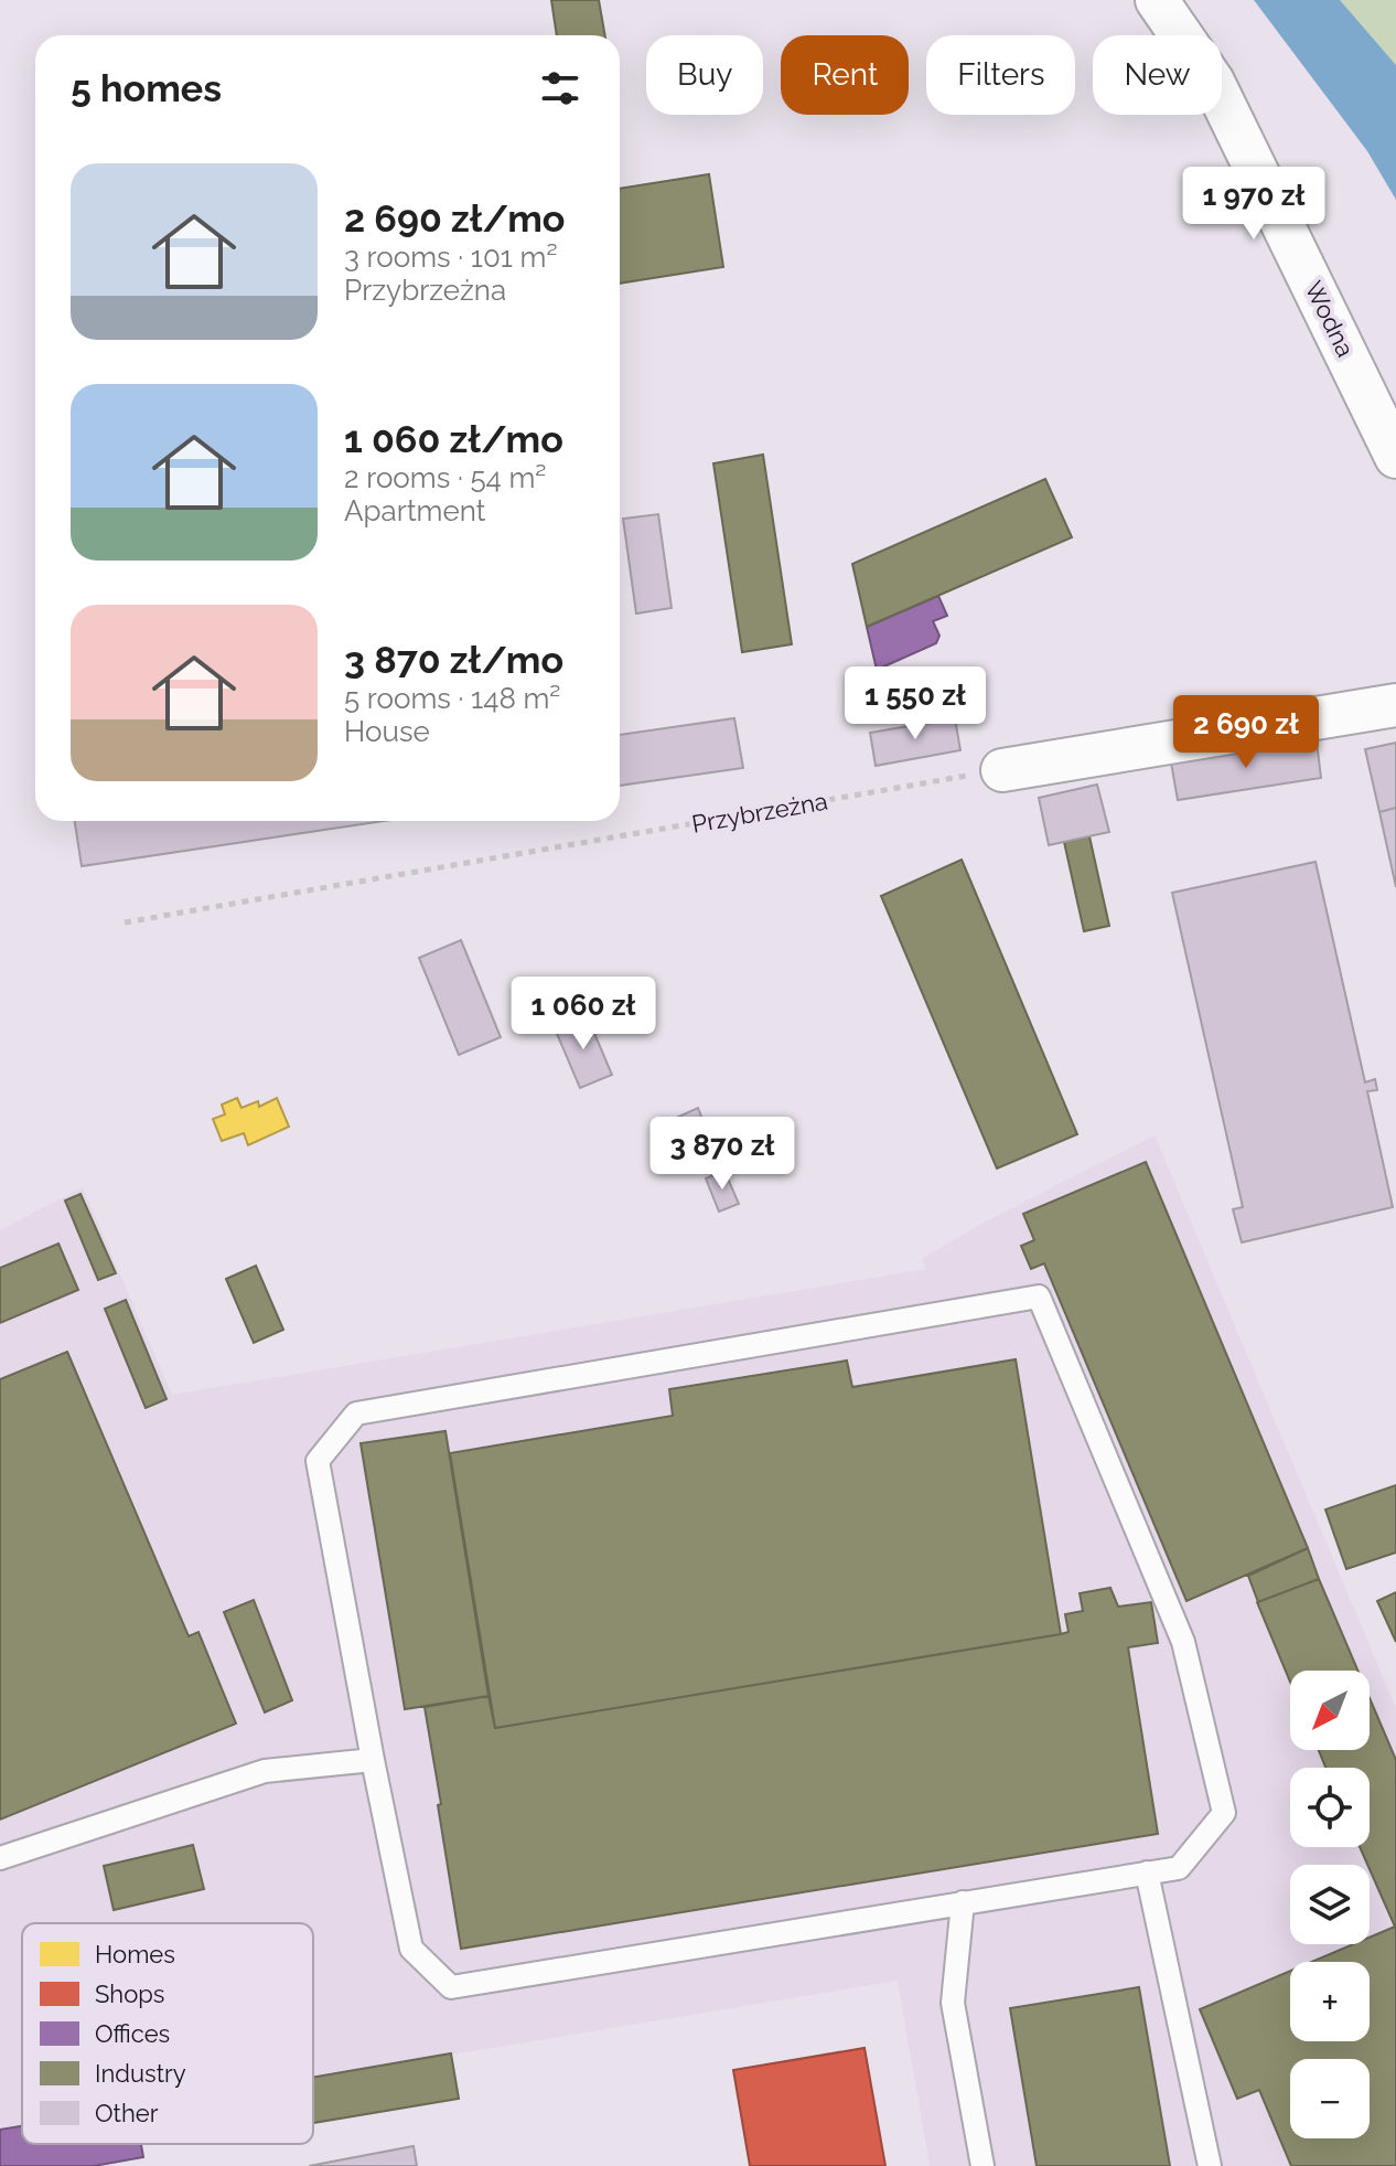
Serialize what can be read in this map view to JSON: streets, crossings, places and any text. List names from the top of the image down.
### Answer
{
  "streets": {
    "street": ["Wodna"],
    "path": ["Przybrzeżna"]
  },
  "legend": [
    "Homes",
    "Shops",
    "Offices",
    "Industry",
    "Other"
  ],
  "north": "bottom left",
  "page": {
    "chip": [
      "Buy",
      "Rent",
      "Filters",
      "New"
    ],
    "heading": "5 homes",
    "list": [
      {
        "name": "2 690 zł/mo",
        "note": "3 rooms · 101 m² · Przybrzeżna"
      },
      {
        "name": "1 060 zł/mo",
        "note": "2 rooms · 54 m² · Apartment"
      },
      {
        "name": "3 870 zł/mo",
        "note": "5 rooms · 148 m² · House"
      }
    ],
    "price": [
      "1 970 zł",
      "1 550 zł",
      "2 690 zł",
      "1 060 zł",
      "3 870 zł"
    ],
    "map_buttons": ["+", "−"]
  }
}
